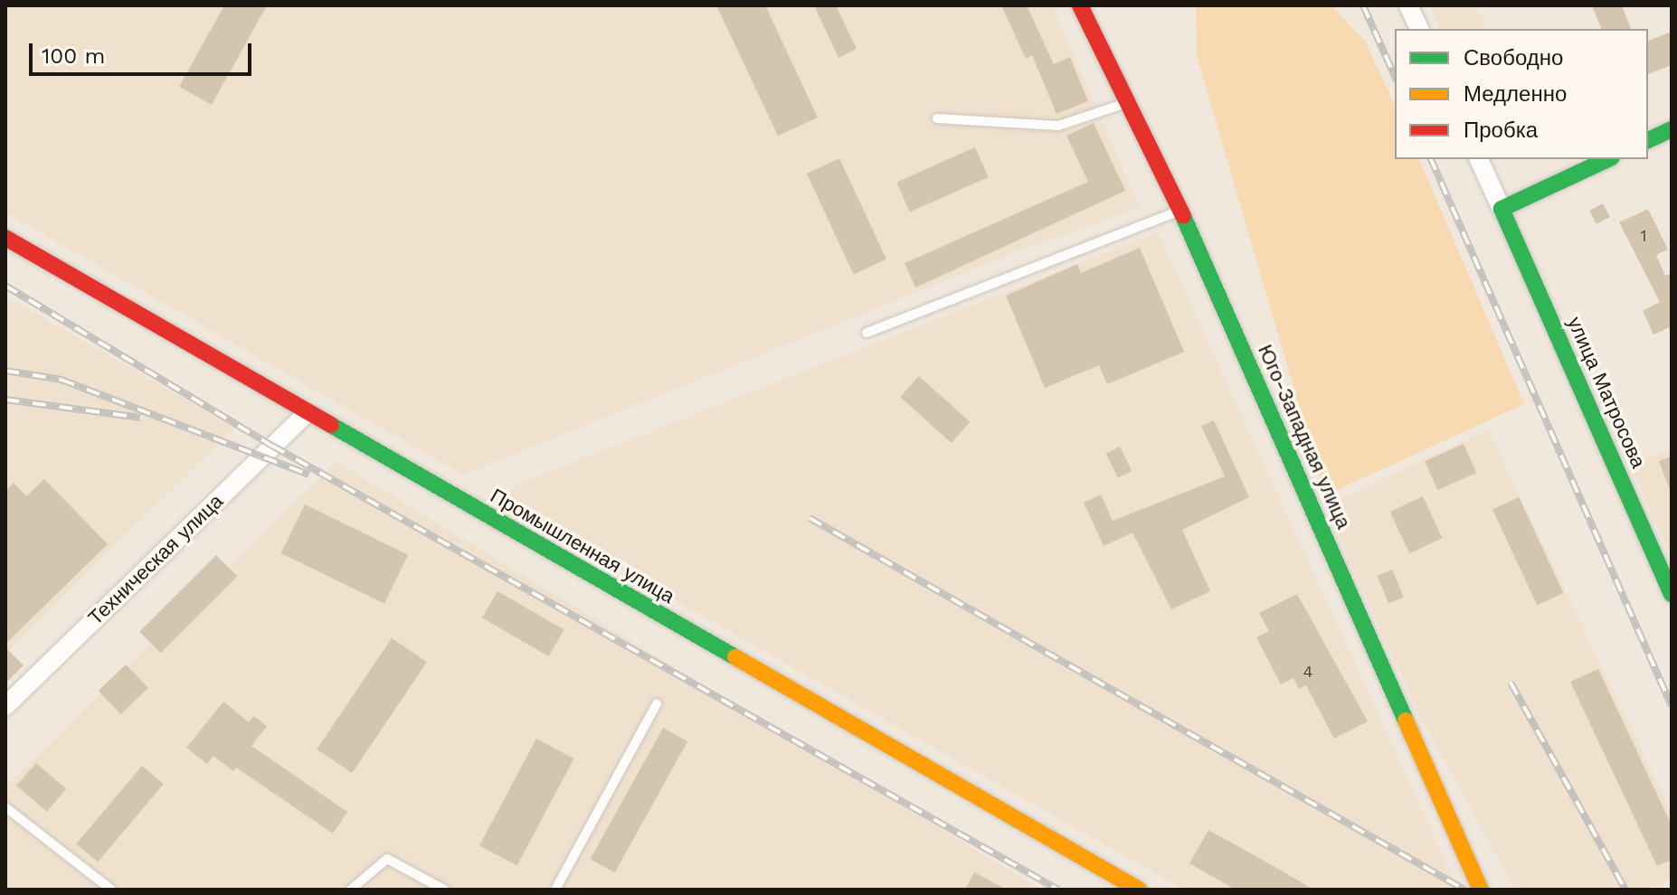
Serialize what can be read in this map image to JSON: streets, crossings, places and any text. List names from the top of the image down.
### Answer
{
  "streets": {
    "street": [
      "улица Матросова",
      "Юго-Западная улица",
      "Промышленная улица",
      "Техническая улица"
    ]
  },
  "crossings": [
    ["Промышленная улица", "Техническая улица"]
  ],
  "house_numbers": ["1", "4"],
  "legend": ["Свободно", "Медленно", "Пробка"],
  "scale_bar": "100 m"
}
